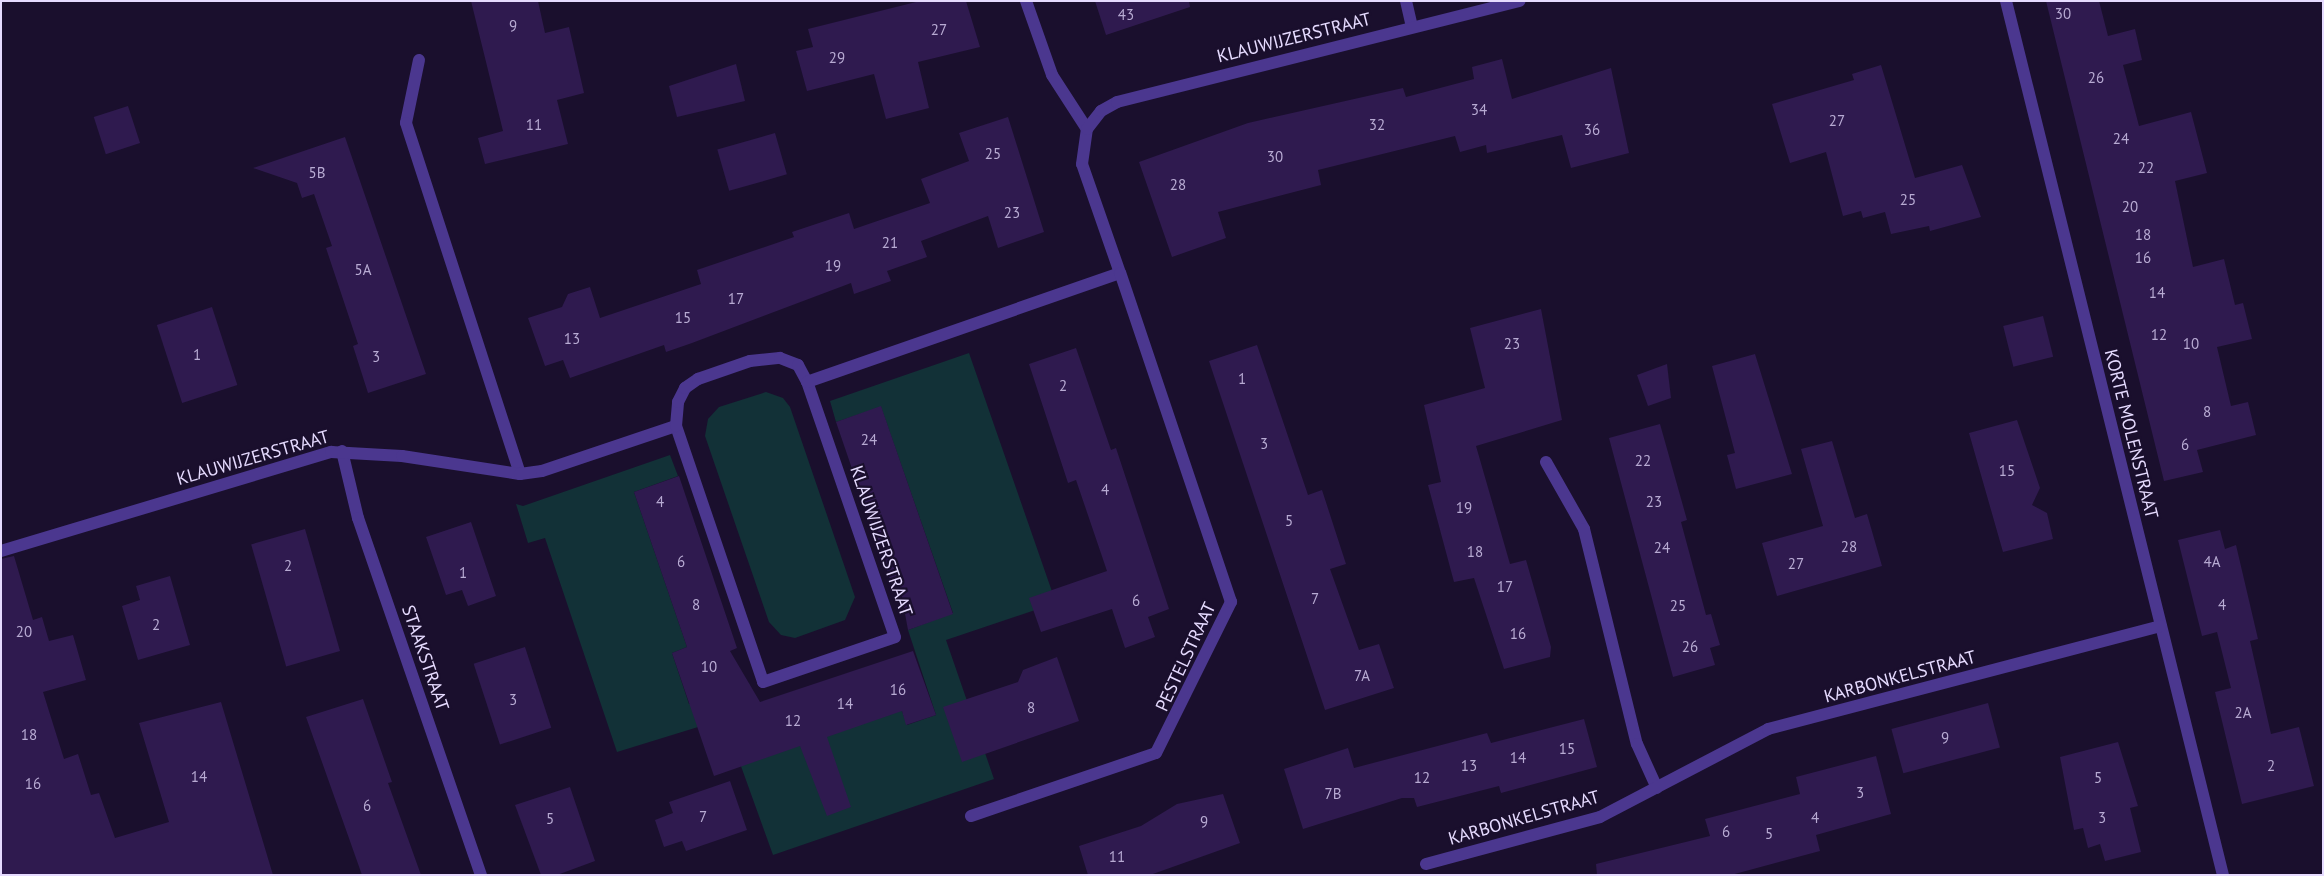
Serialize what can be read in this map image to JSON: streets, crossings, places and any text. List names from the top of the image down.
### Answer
{
  "streets": {
    "street": [
      "KLAUWIJZERSTRAAT",
      "KORTE MOLENSTRAAT",
      "PESTELSTRAAT",
      "STAAKSTRAAT",
      "KARBONKELSTRAAT"
    ]
  },
  "crossings": [
    ["KLAUWIJZERSTRAAT", "STAAKSTRAAT"],
    ["KORTE MOLENSTRAAT", "KARBONKELSTRAAT"]
  ],
  "house_numbers": [
    "30",
    "43",
    "9",
    "27",
    "29",
    "26",
    "34",
    "27",
    "11",
    "32",
    "36",
    "24",
    "25",
    "30",
    "22",
    "5B",
    "28",
    "25",
    "20",
    "23",
    "18",
    "21",
    "16",
    "19",
    "5A",
    "14",
    "17",
    "15",
    "12",
    "13",
    "23",
    "10",
    "1",
    "3",
    "1",
    "2",
    "8",
    "24",
    "3",
    "6",
    "22",
    "15",
    "4",
    "4",
    "23",
    "19",
    "5",
    "28",
    "24",
    "18",
    "6",
    "4A",
    "27",
    "2",
    "1",
    "17",
    "7",
    "6",
    "8",
    "4",
    "25",
    "2",
    "20",
    "16",
    "26",
    "10",
    "7A",
    "16",
    "3",
    "14",
    "8",
    "2A",
    "12",
    "18",
    "9",
    "15",
    "14",
    "13",
    "2",
    "14",
    "12",
    "5",
    "16",
    "3",
    "7B",
    "6",
    "7",
    "4",
    "3",
    "5",
    "9",
    "6",
    "5",
    "11"
  ]
}
